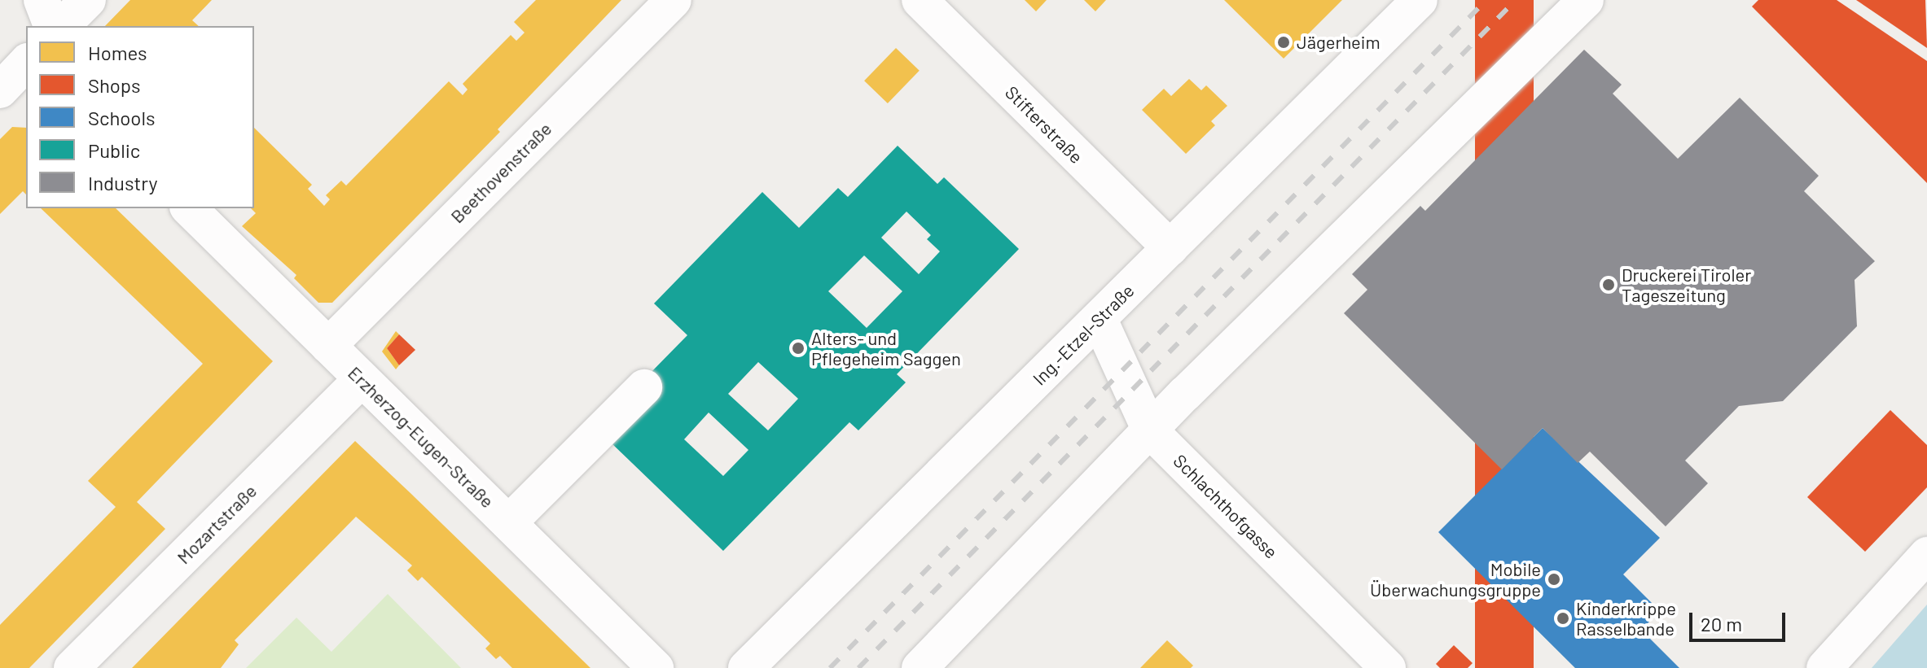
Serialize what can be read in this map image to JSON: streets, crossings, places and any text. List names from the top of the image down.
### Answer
{
  "streets": {
    "street": [
      "Stifterstraße",
      "Beethovenstraße",
      "Ing.-Etzel-Straße",
      "Erzherzog-Eugen-Straße",
      "Schlachthofgasse",
      "Mozartstraße"
    ]
  },
  "crossings": [
    ["Stifterstraße", "Ing.-Etzel-Straße"],
    ["Beethovenstraße", "Erzherzog-Eugen-Straße"],
    ["Ing.-Etzel-Straße", "Schlachthofgasse"],
    ["Erzherzog-Eugen-Straße", "Mozartstraße"]
  ],
  "places": [
    "Jägerheim",
    "Druckerei Tiroler Tageszeitung",
    "Alters- und Pflegeheim Saggen",
    "Mobile Überwachungsgruppe",
    "Kinderkrippe Rasselbande"
  ],
  "legend": [
    "Homes",
    "Shops",
    "Schools",
    "Public",
    "Industry"
  ],
  "scale_bar": "20 m"
}
